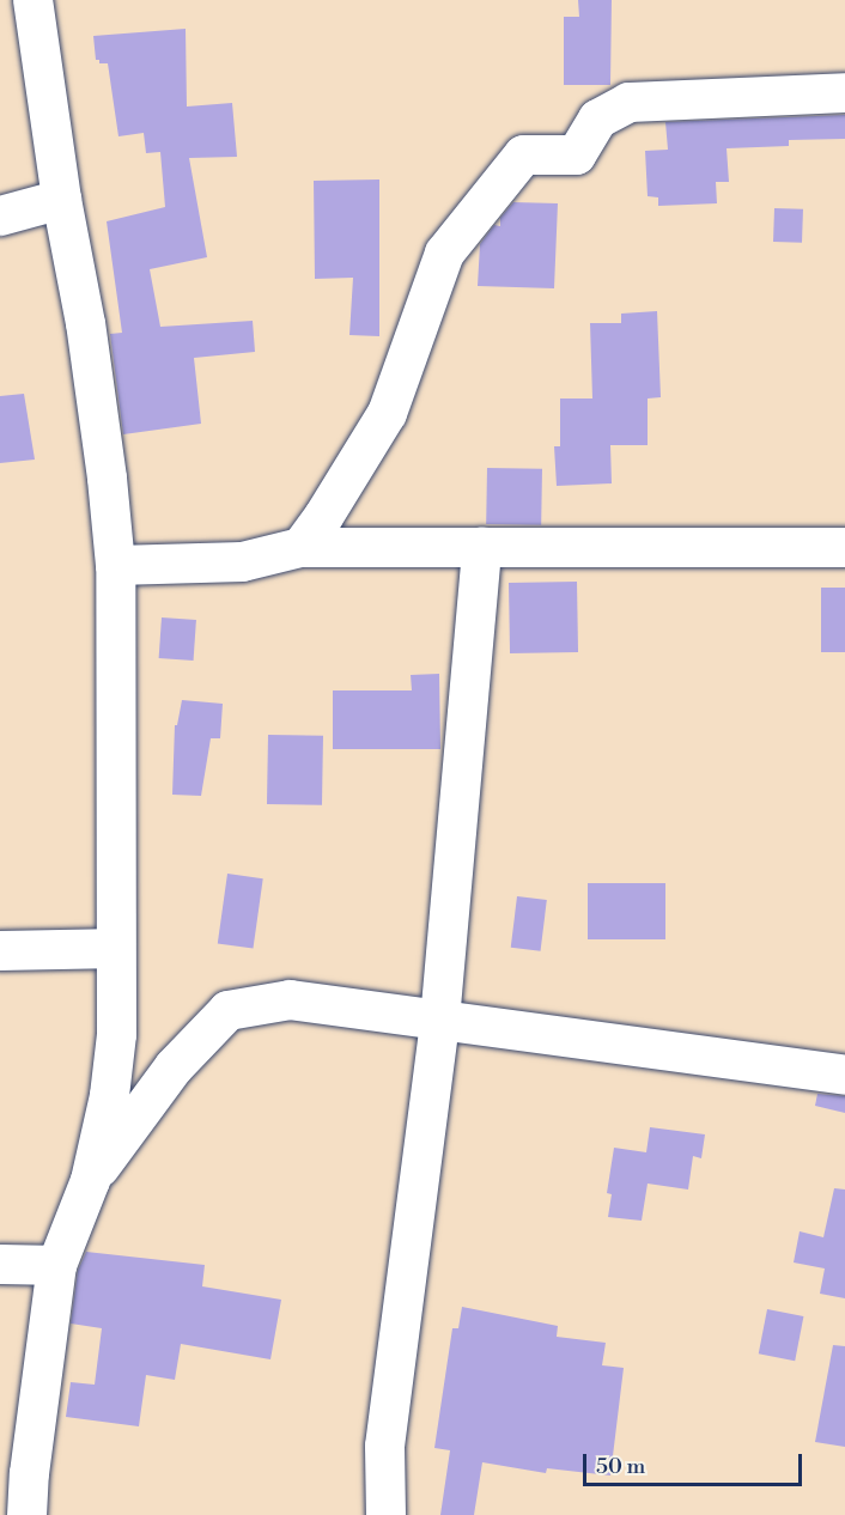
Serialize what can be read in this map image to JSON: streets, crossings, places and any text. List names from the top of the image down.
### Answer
{
  "scale_bar": "50 m"
}
